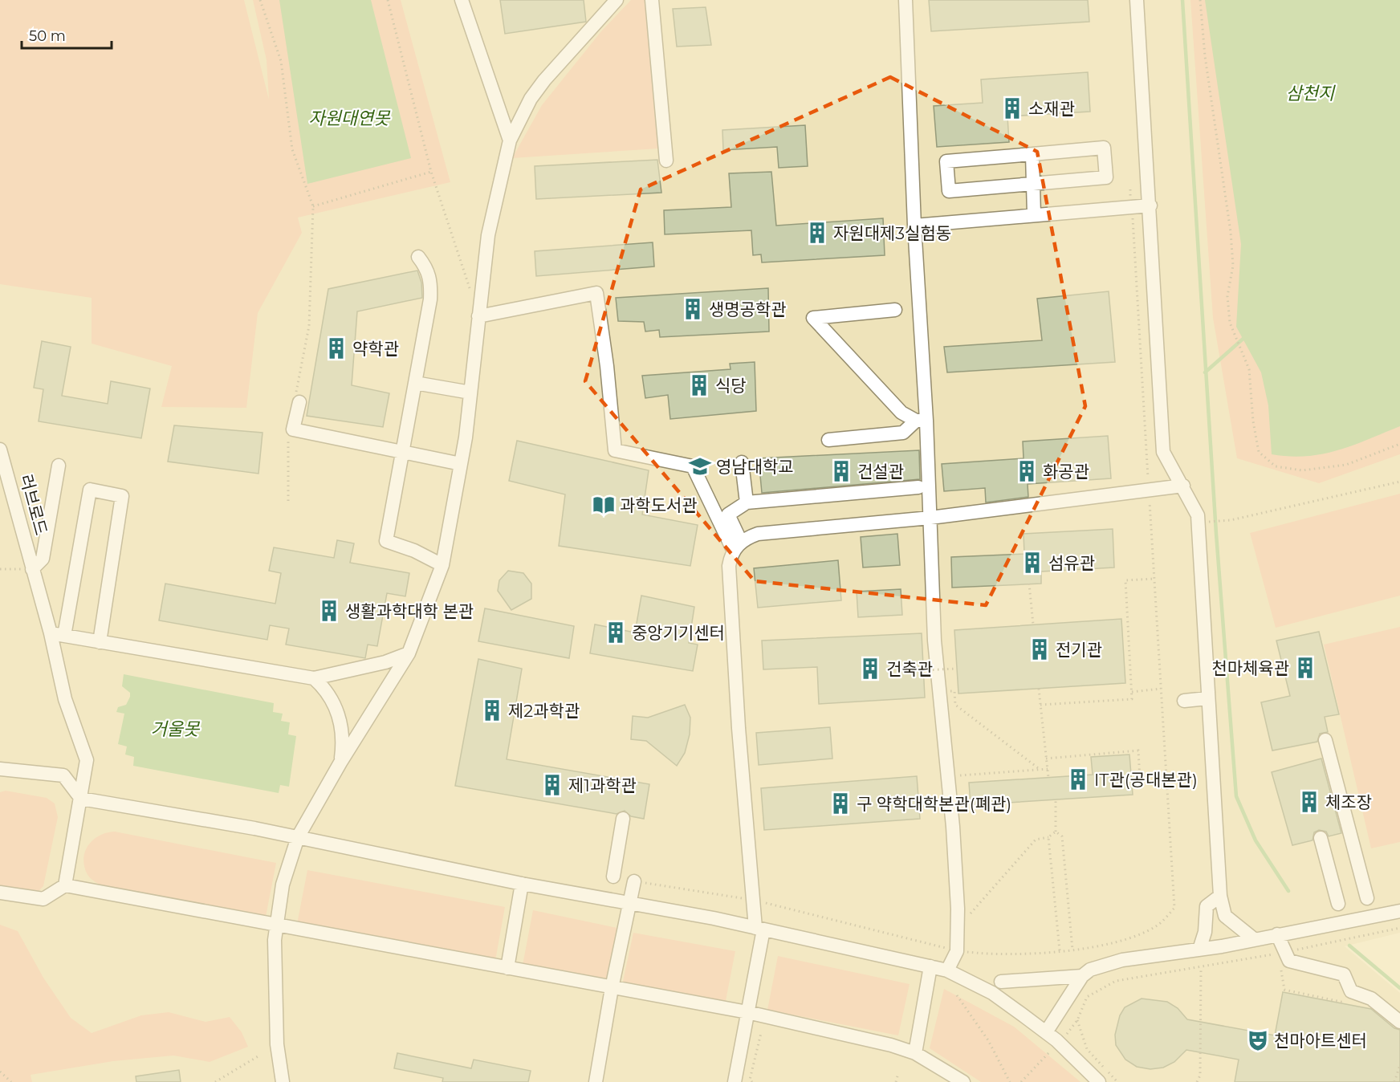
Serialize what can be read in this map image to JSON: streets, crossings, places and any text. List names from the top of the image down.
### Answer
{
  "streets": {
    "street": ["러브로드"]
  },
  "water": ["삼천지", "자원대연못", "거울못"],
  "places": {
    "building": [
      "소재관",
      "자원대제3실험동",
      "생명공학관",
      "약학관",
      "식당",
      "건설관",
      "화공관",
      "섬유관",
      "생활과학대학 본관",
      "중앙기기센터",
      "전기관",
      "천마체육관",
      "건축관",
      "제2과학관",
      "IT관(공대본관)",
      "제1과학관",
      "체조장",
      "구 약학대학본관(폐관)"
    ],
    "school or university": ["영남대학교"],
    "library": ["과학도서관"],
    "theatre": ["천마아트센터"]
  },
  "scale_bar": "50 m"
}
